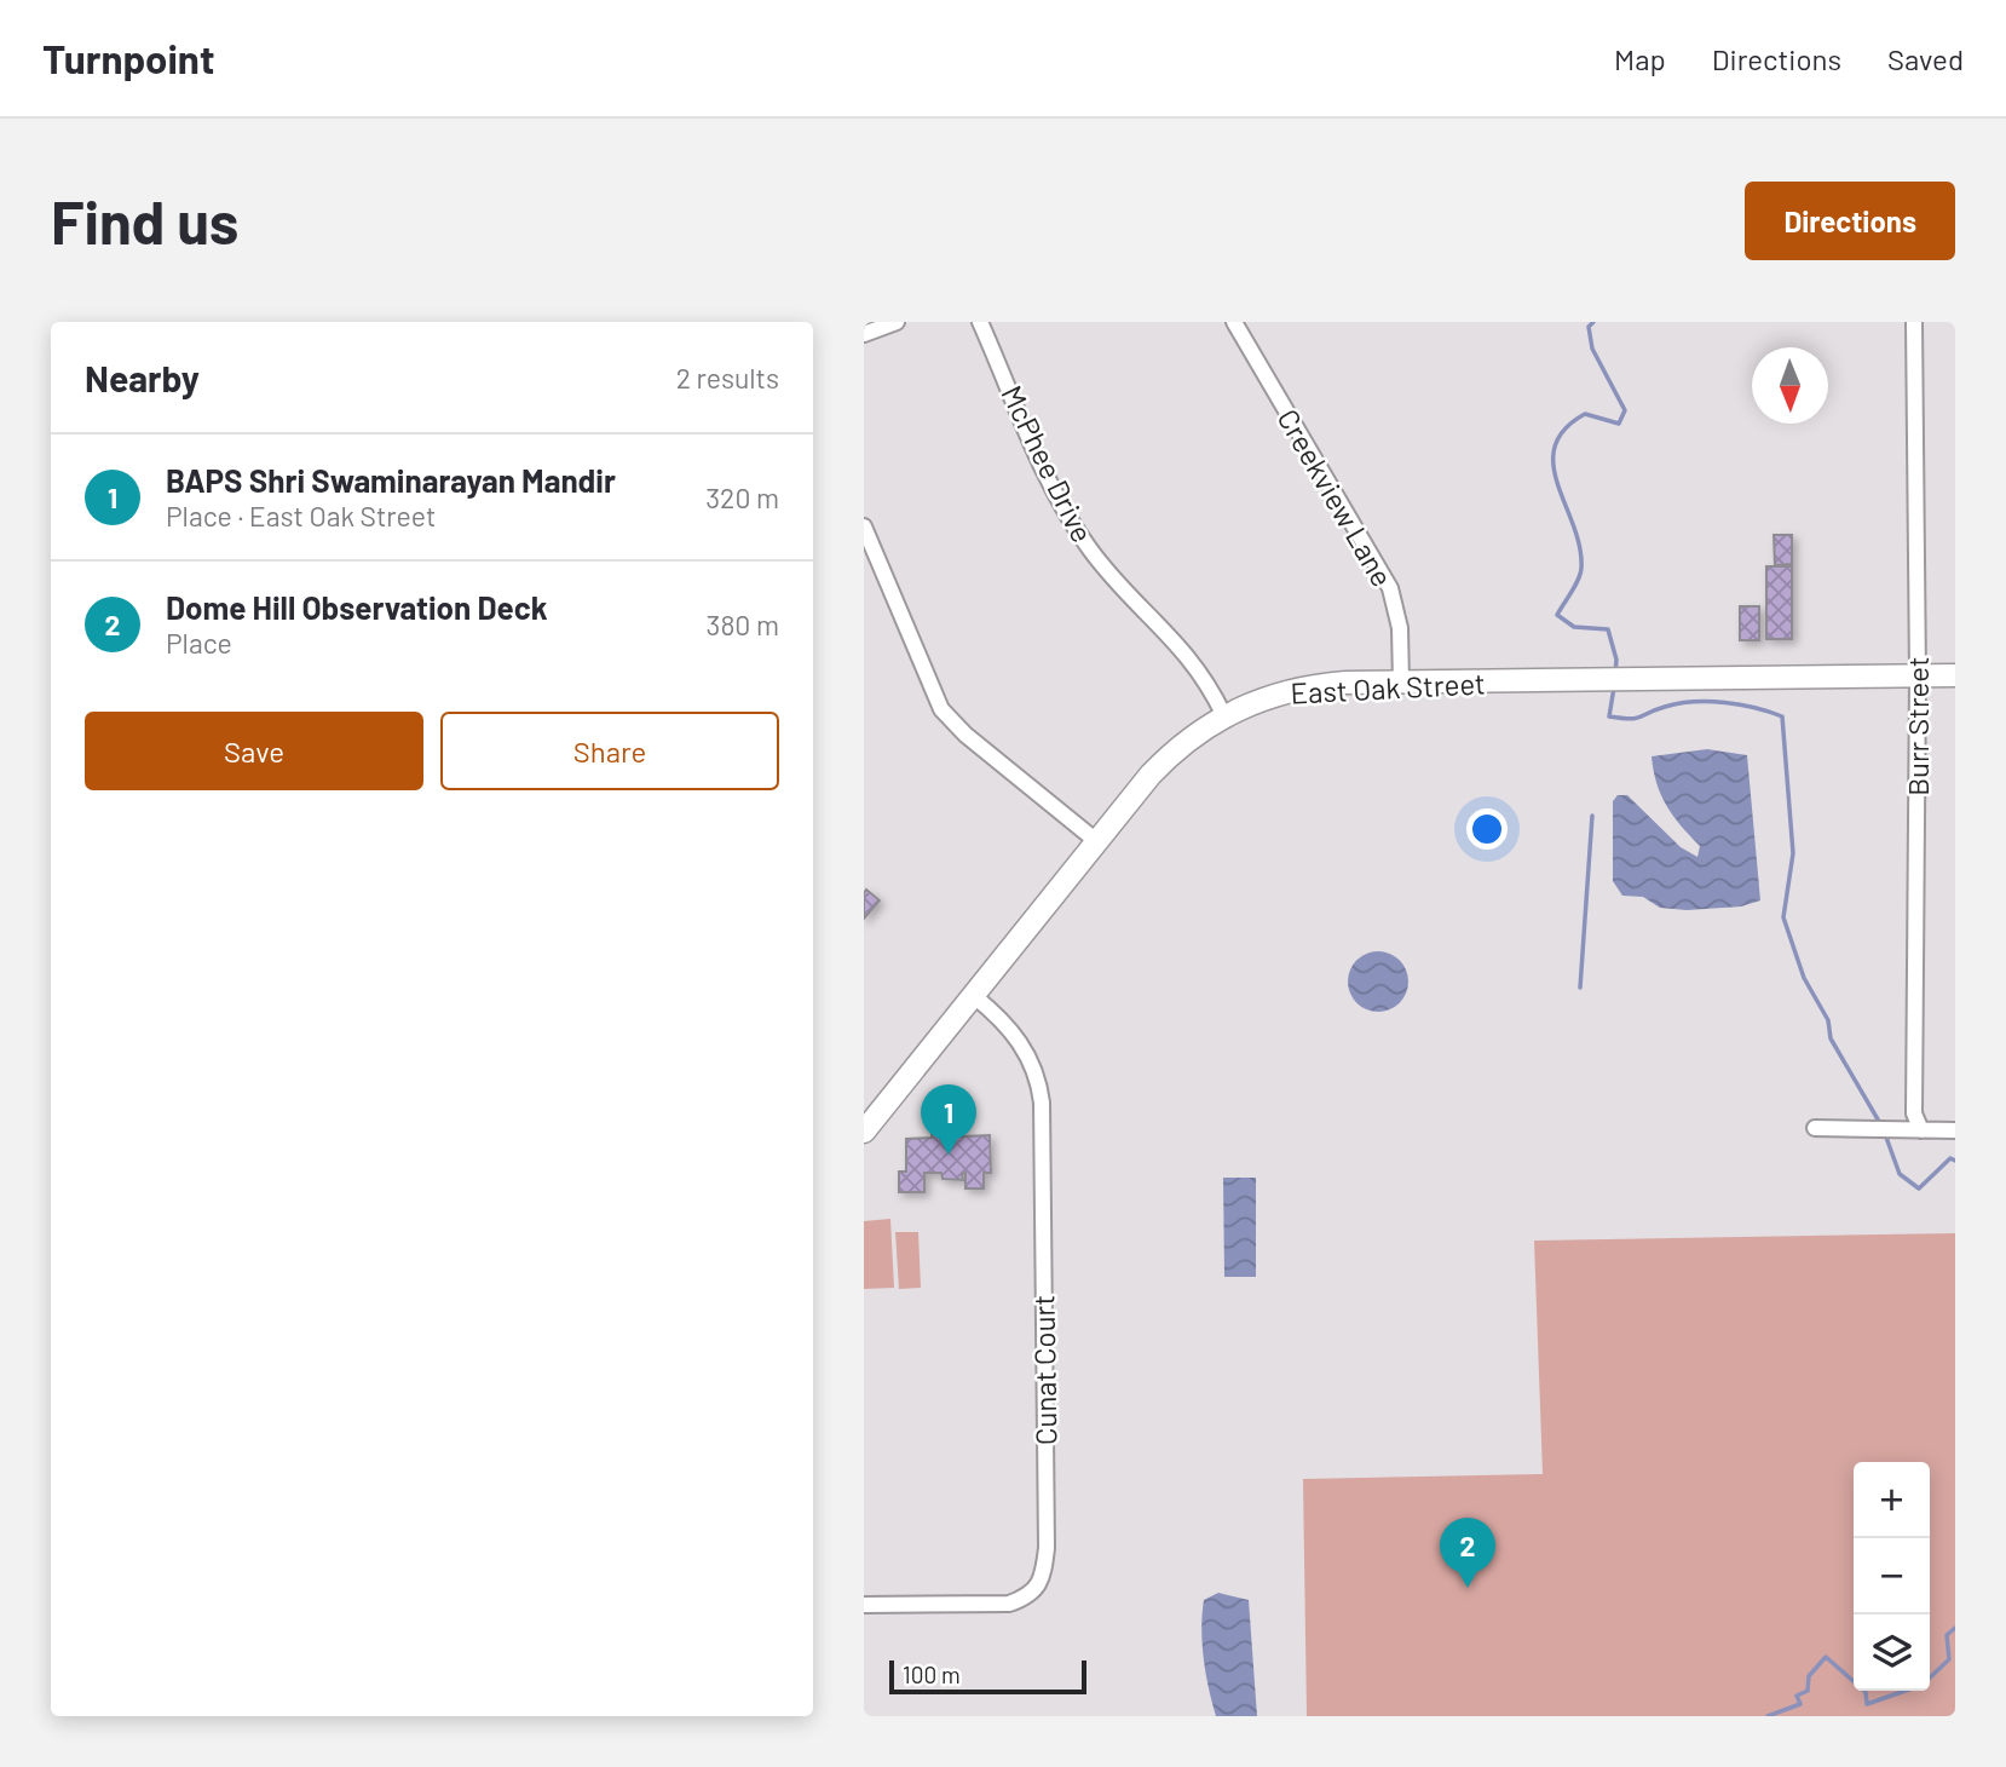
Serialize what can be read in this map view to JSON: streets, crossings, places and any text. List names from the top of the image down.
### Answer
{
  "streets": {
    "street": [
      "McPhee Drive",
      "Creekview Lane",
      "East Oak Street",
      "Burr Street",
      "Cunat Court"
    ]
  },
  "crossings": [
    ["McPhee Drive", "East Oak Street"],
    ["Creekview Lane", "East Oak Street"],
    ["East Oak Street", "Burr Street"],
    ["East Oak Street", "Cunat Court"]
  ],
  "scale_bar": "100 m",
  "north": "bottom",
  "page": {
    "header": "Turnpoint",
    "nav": ["Map", "Directions", "Saved"],
    "buttons": [
      "Directions",
      ["Save", "Share"]
    ],
    "title": "Find us",
    "heading": ["Nearby", "2 results"],
    "list": [
      {
        "mark": "1",
        "name": "BAPS Shri Swaminarayan Mandir",
        "note": "Place · East Oak Street",
        "value": "320 m"
      },
      {
        "mark": "2",
        "name": "Dome Hill Observation Deck",
        "note": "Place",
        "value": "380 m"
      }
    ],
    "pins": ["1", "2"],
    "map_buttons": ["+", "−"],
    "scale": "100 m"
  }
}
